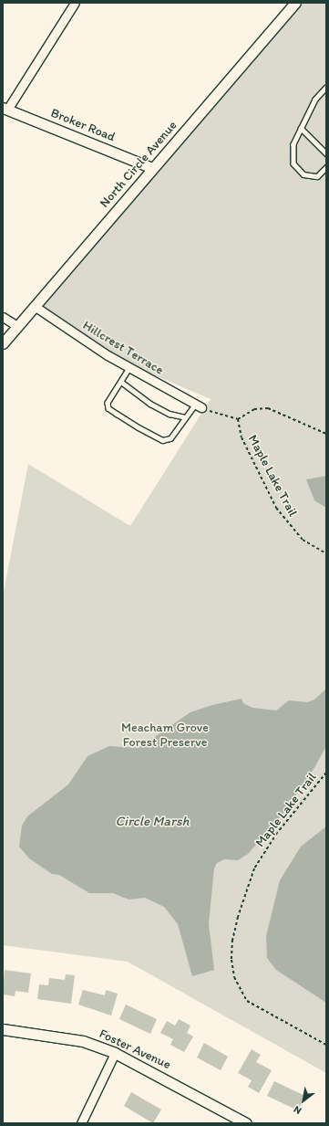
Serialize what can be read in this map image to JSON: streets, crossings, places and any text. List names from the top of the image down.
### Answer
{
  "streets": {
    "street": [
      "Broker Road",
      "North Circle Avenue",
      "Hillcrest Terrace",
      "Foster Avenue"
    ],
    "path": ["Maple Lake Trail"]
  },
  "crossings": [
    ["Broker Road", "North Circle Avenue"],
    ["North Circle Avenue", "Hillcrest Terrace"]
  ],
  "water": ["Circle Marsh"],
  "parks": ["Meacham Grove Forest Preserve"],
  "north": "bottom left"
}
